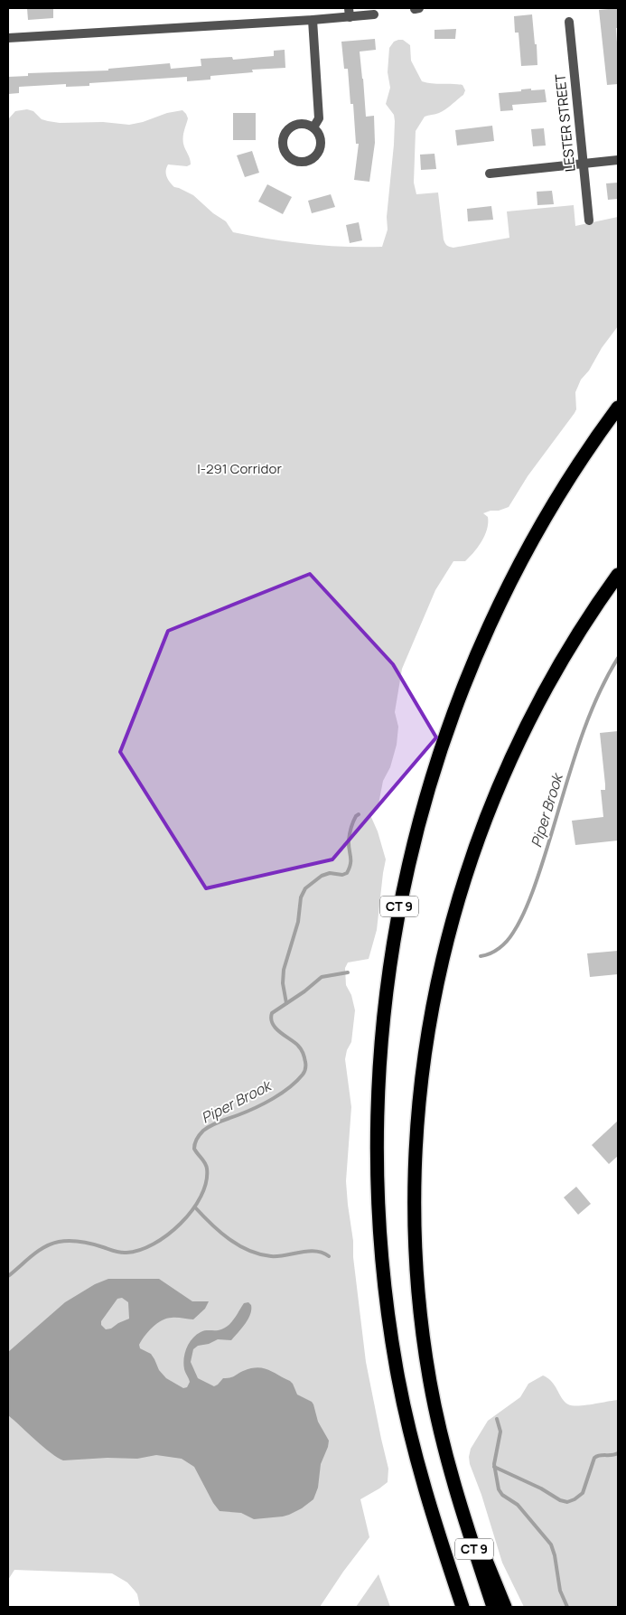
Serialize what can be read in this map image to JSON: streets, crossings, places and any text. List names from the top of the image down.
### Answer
{
  "streets": {
    "highway": ["CT 9"],
    "street": ["LESTER STREET"]
  },
  "water": ["Piper Brook"],
  "parks": ["I-291 Corridor"]
}
